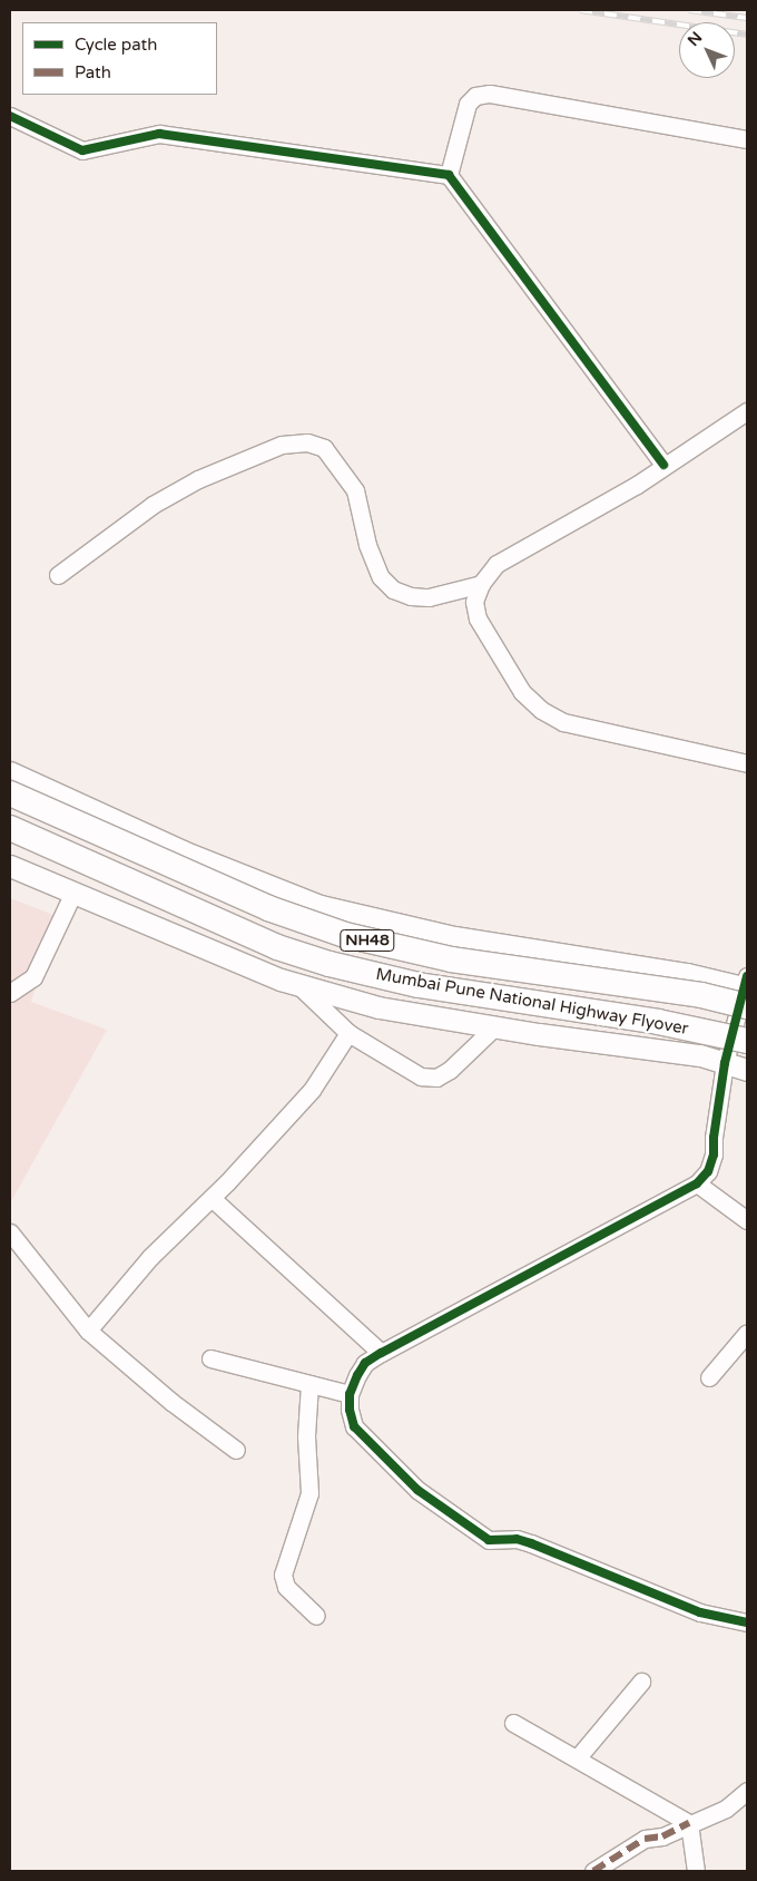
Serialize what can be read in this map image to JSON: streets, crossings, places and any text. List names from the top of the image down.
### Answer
{
  "streets": {
    "highway": ["NH48", "Mumbai Pune National Highway Flyover"]
  },
  "legend": ["Cycle path", "Path"],
  "north": "top left"
}
